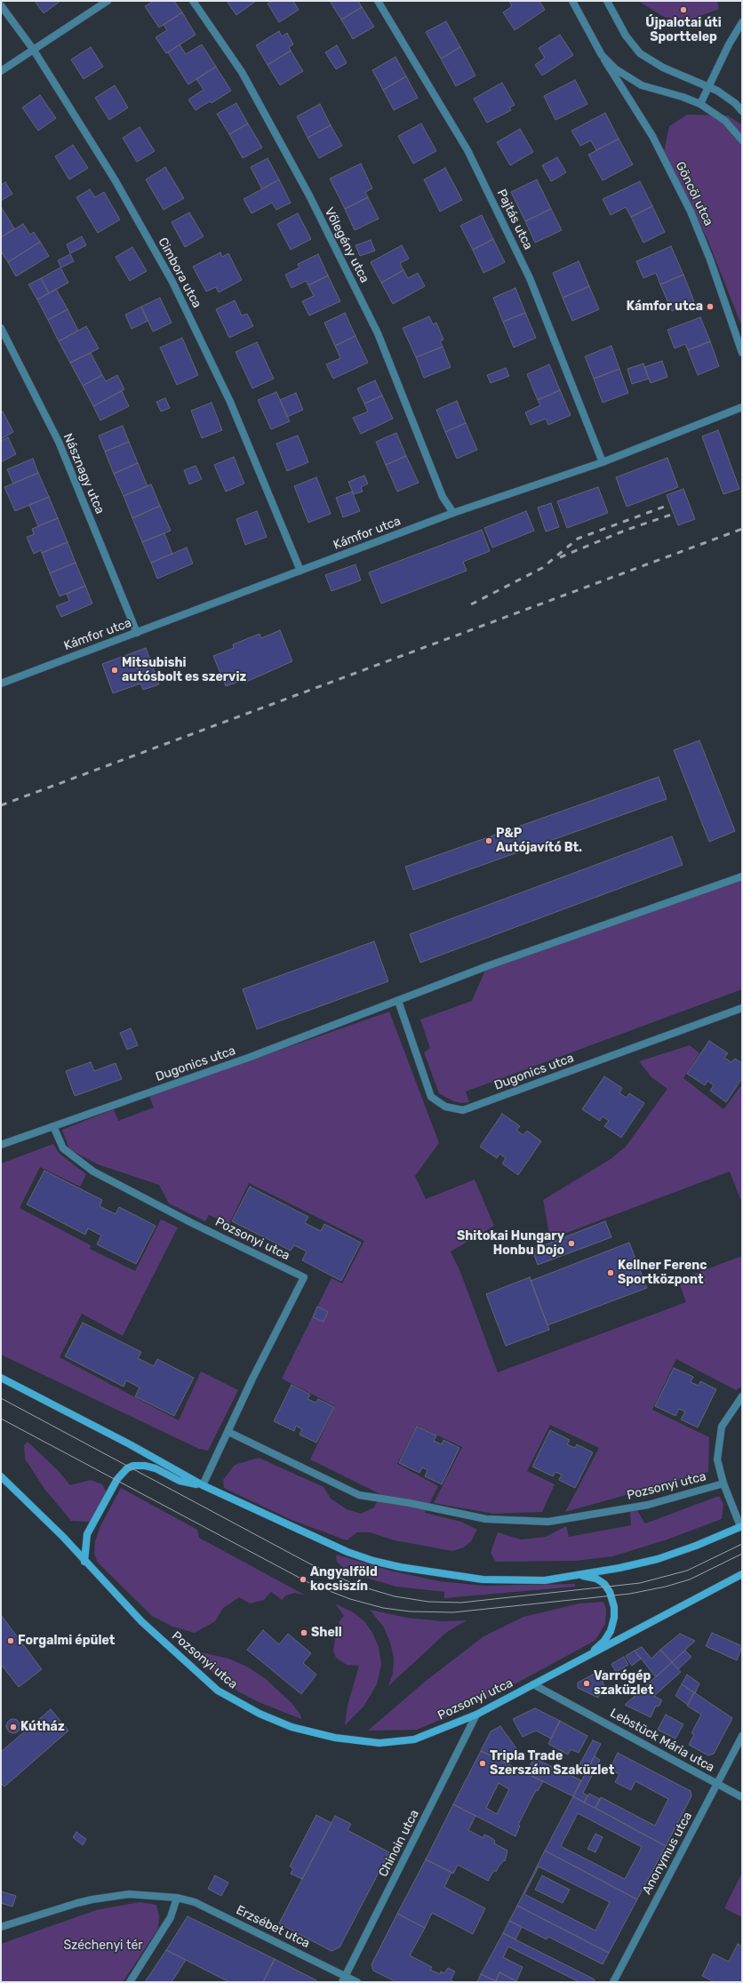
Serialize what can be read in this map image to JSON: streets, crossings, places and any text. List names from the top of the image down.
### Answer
{
  "streets": {
    "main road": ["Pozsonyi utca"],
    "street": [
      "Göncöl utca",
      "Pajtás utca",
      "Vőlegény utca",
      "Cimbora utca",
      "Násznagy utca",
      "Kámfor utca",
      "Dugonics utca",
      "Lebstück Mária utca",
      "Chinoin utca",
      "Anonymus utca",
      "Erzsébet utca"
    ]
  },
  "crossings": [
    ["Pajtás utca", "Kámfor utca"],
    ["Vőlegény utca", "Kámfor utca"],
    ["Cimbora utca", "Kámfor utca"],
    ["Násznagy utca", "Kámfor utca"],
    ["Dugonics utca", "Pozsonyi utca"],
    ["Pozsonyi utca", "Lebstück Mária utca"],
    ["Pozsonyi utca", "Chinoin utca"],
    ["Lebstück Mária utca", "Anonymus utca"],
    ["Chinoin utca", "Erzsébet utca"]
  ],
  "parks": ["Széchenyi tér"],
  "places": [
    "Újpalotai úti Sporttelep",
    "Kámfor utca",
    "Mitsubishi autósbolt es szerviz",
    "P&P Autójavító Bt.",
    "Shitokai Hungary Honbu Dojo",
    "Kellner Ferenc Sportközpont",
    "Angyalföld kocsiszín",
    "Shell",
    "Forgalmi épület",
    "Varrógép szaküzlet",
    "Kútház",
    "Tripla Trade Szerszám Szaküzlet"
  ]
}
